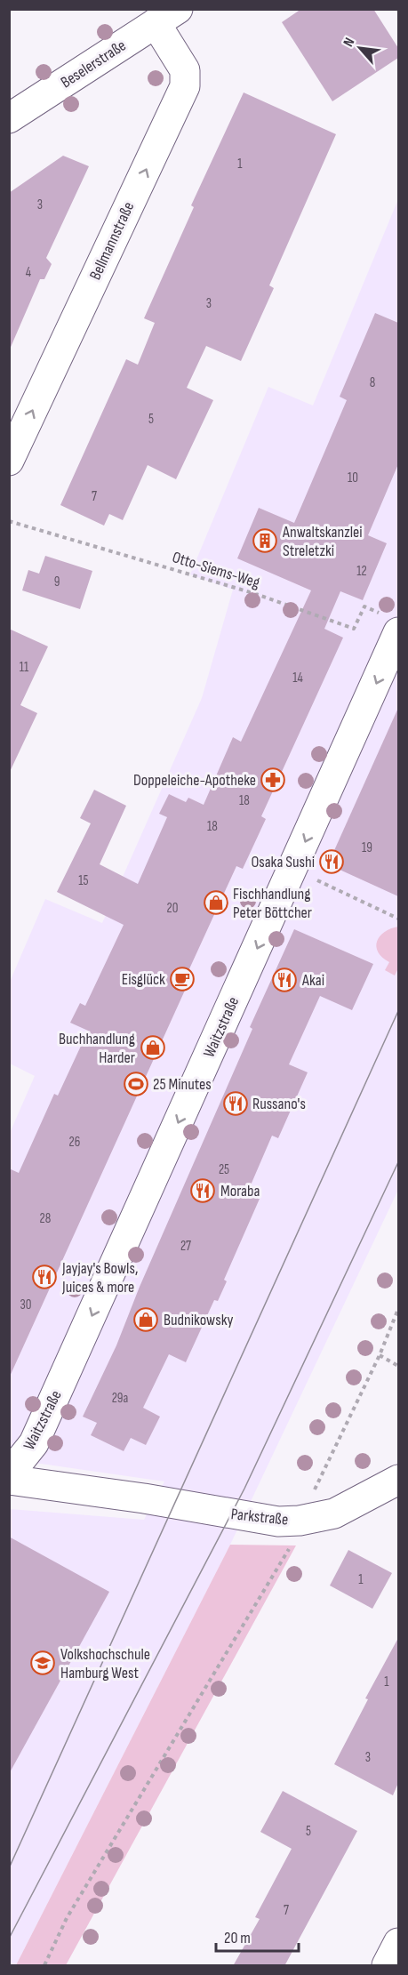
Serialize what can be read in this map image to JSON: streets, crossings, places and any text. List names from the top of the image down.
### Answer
{
  "streets": {
    "street": [
      "Beselerstraße",
      "Bellmannstraße",
      "Waitzstraße",
      "Parkstraße"
    ],
    "path": ["Otto-Siems-Weg"]
  },
  "crossings": [
    ["Beselerstraße", "Bellmannstraße"],
    ["Otto-Siems-Weg", "Waitzstraße"]
  ],
  "one_way": ["Bellmannstraße", "Waitzstraße"],
  "places": {
    "building": ["Anwaltskanzlei Streletzki"],
    "pharmacy": ["Doppeleiche-Apotheke"],
    "restaurant": [
      "Osaka Sushi",
      "Akai",
      "Russano's",
      "Moraba",
      "Jayjay's Bowls, Juices & more"
    ],
    "shop": ["Fischhandlung Peter Böttcher", "Buchhandlung Harder", "Budnikowsky"],
    "cafe": ["Eisglück"],
    "sports": ["25 Minutes"],
    "school or university": ["Volkshochschule Hamburg West"]
  },
  "house_numbers": [
    "1",
    "3",
    "4",
    "3",
    "8",
    "5",
    "10",
    "7",
    "12",
    "9",
    "11",
    "14",
    "18",
    "18",
    "19",
    "15",
    "20",
    "26",
    "25",
    "28",
    "27",
    "30",
    "29a",
    "1",
    "1",
    "3",
    "5",
    "7"
  ],
  "scale_bar": "20 m",
  "north": "top left"
}
